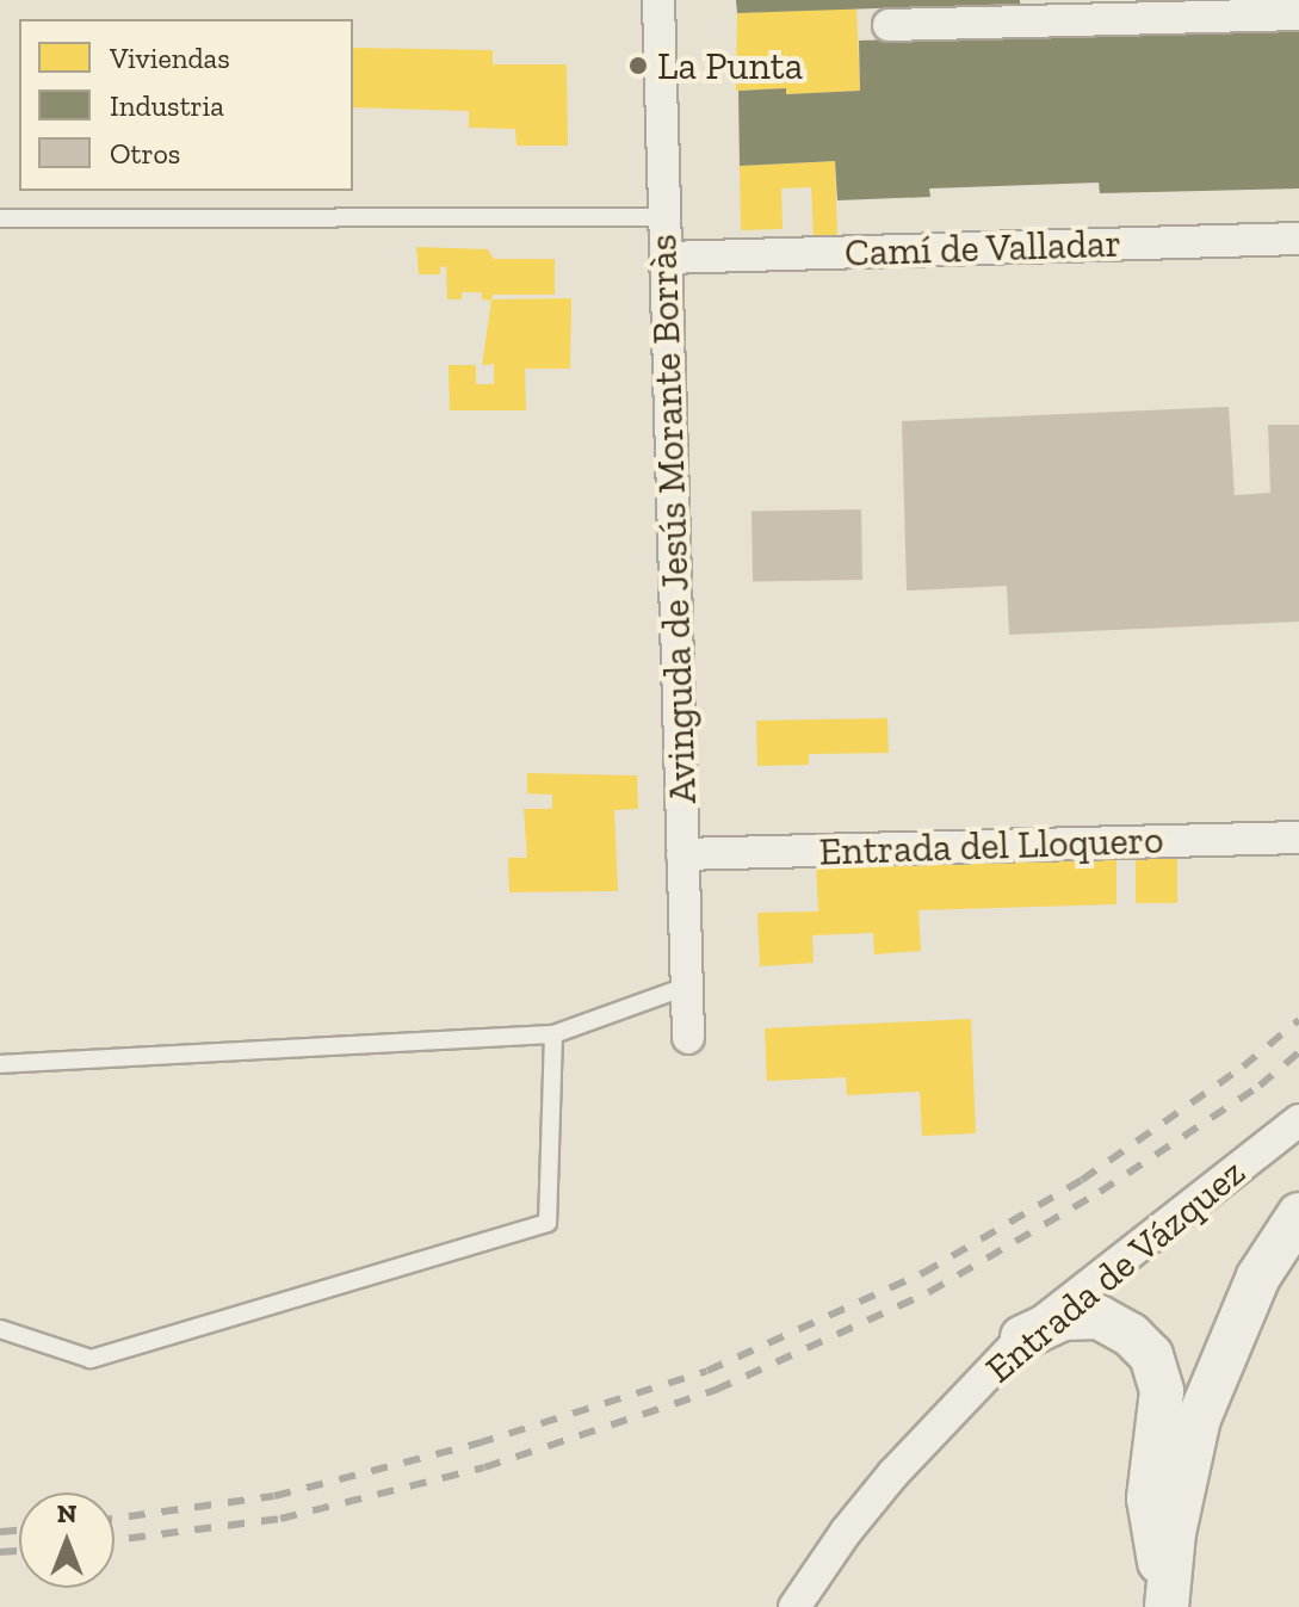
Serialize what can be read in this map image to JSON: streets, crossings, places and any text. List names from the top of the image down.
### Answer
{
  "streets": {
    "street": [
      "Camí de Valladar",
      "Avinguda de Jesús Morante Borràs",
      "Entrada del Lloquero",
      "Entrada de Vázquez"
    ]
  },
  "crossings": [
    ["Camí de Valladar", "Avinguda de Jesús Morante Borràs"],
    ["Avinguda de Jesús Morante Borràs", "Entrada del Lloquero"]
  ],
  "places": ["La Punta"],
  "legend": ["Viviendas", "Industria", "Otros"],
  "north": "top"
}
